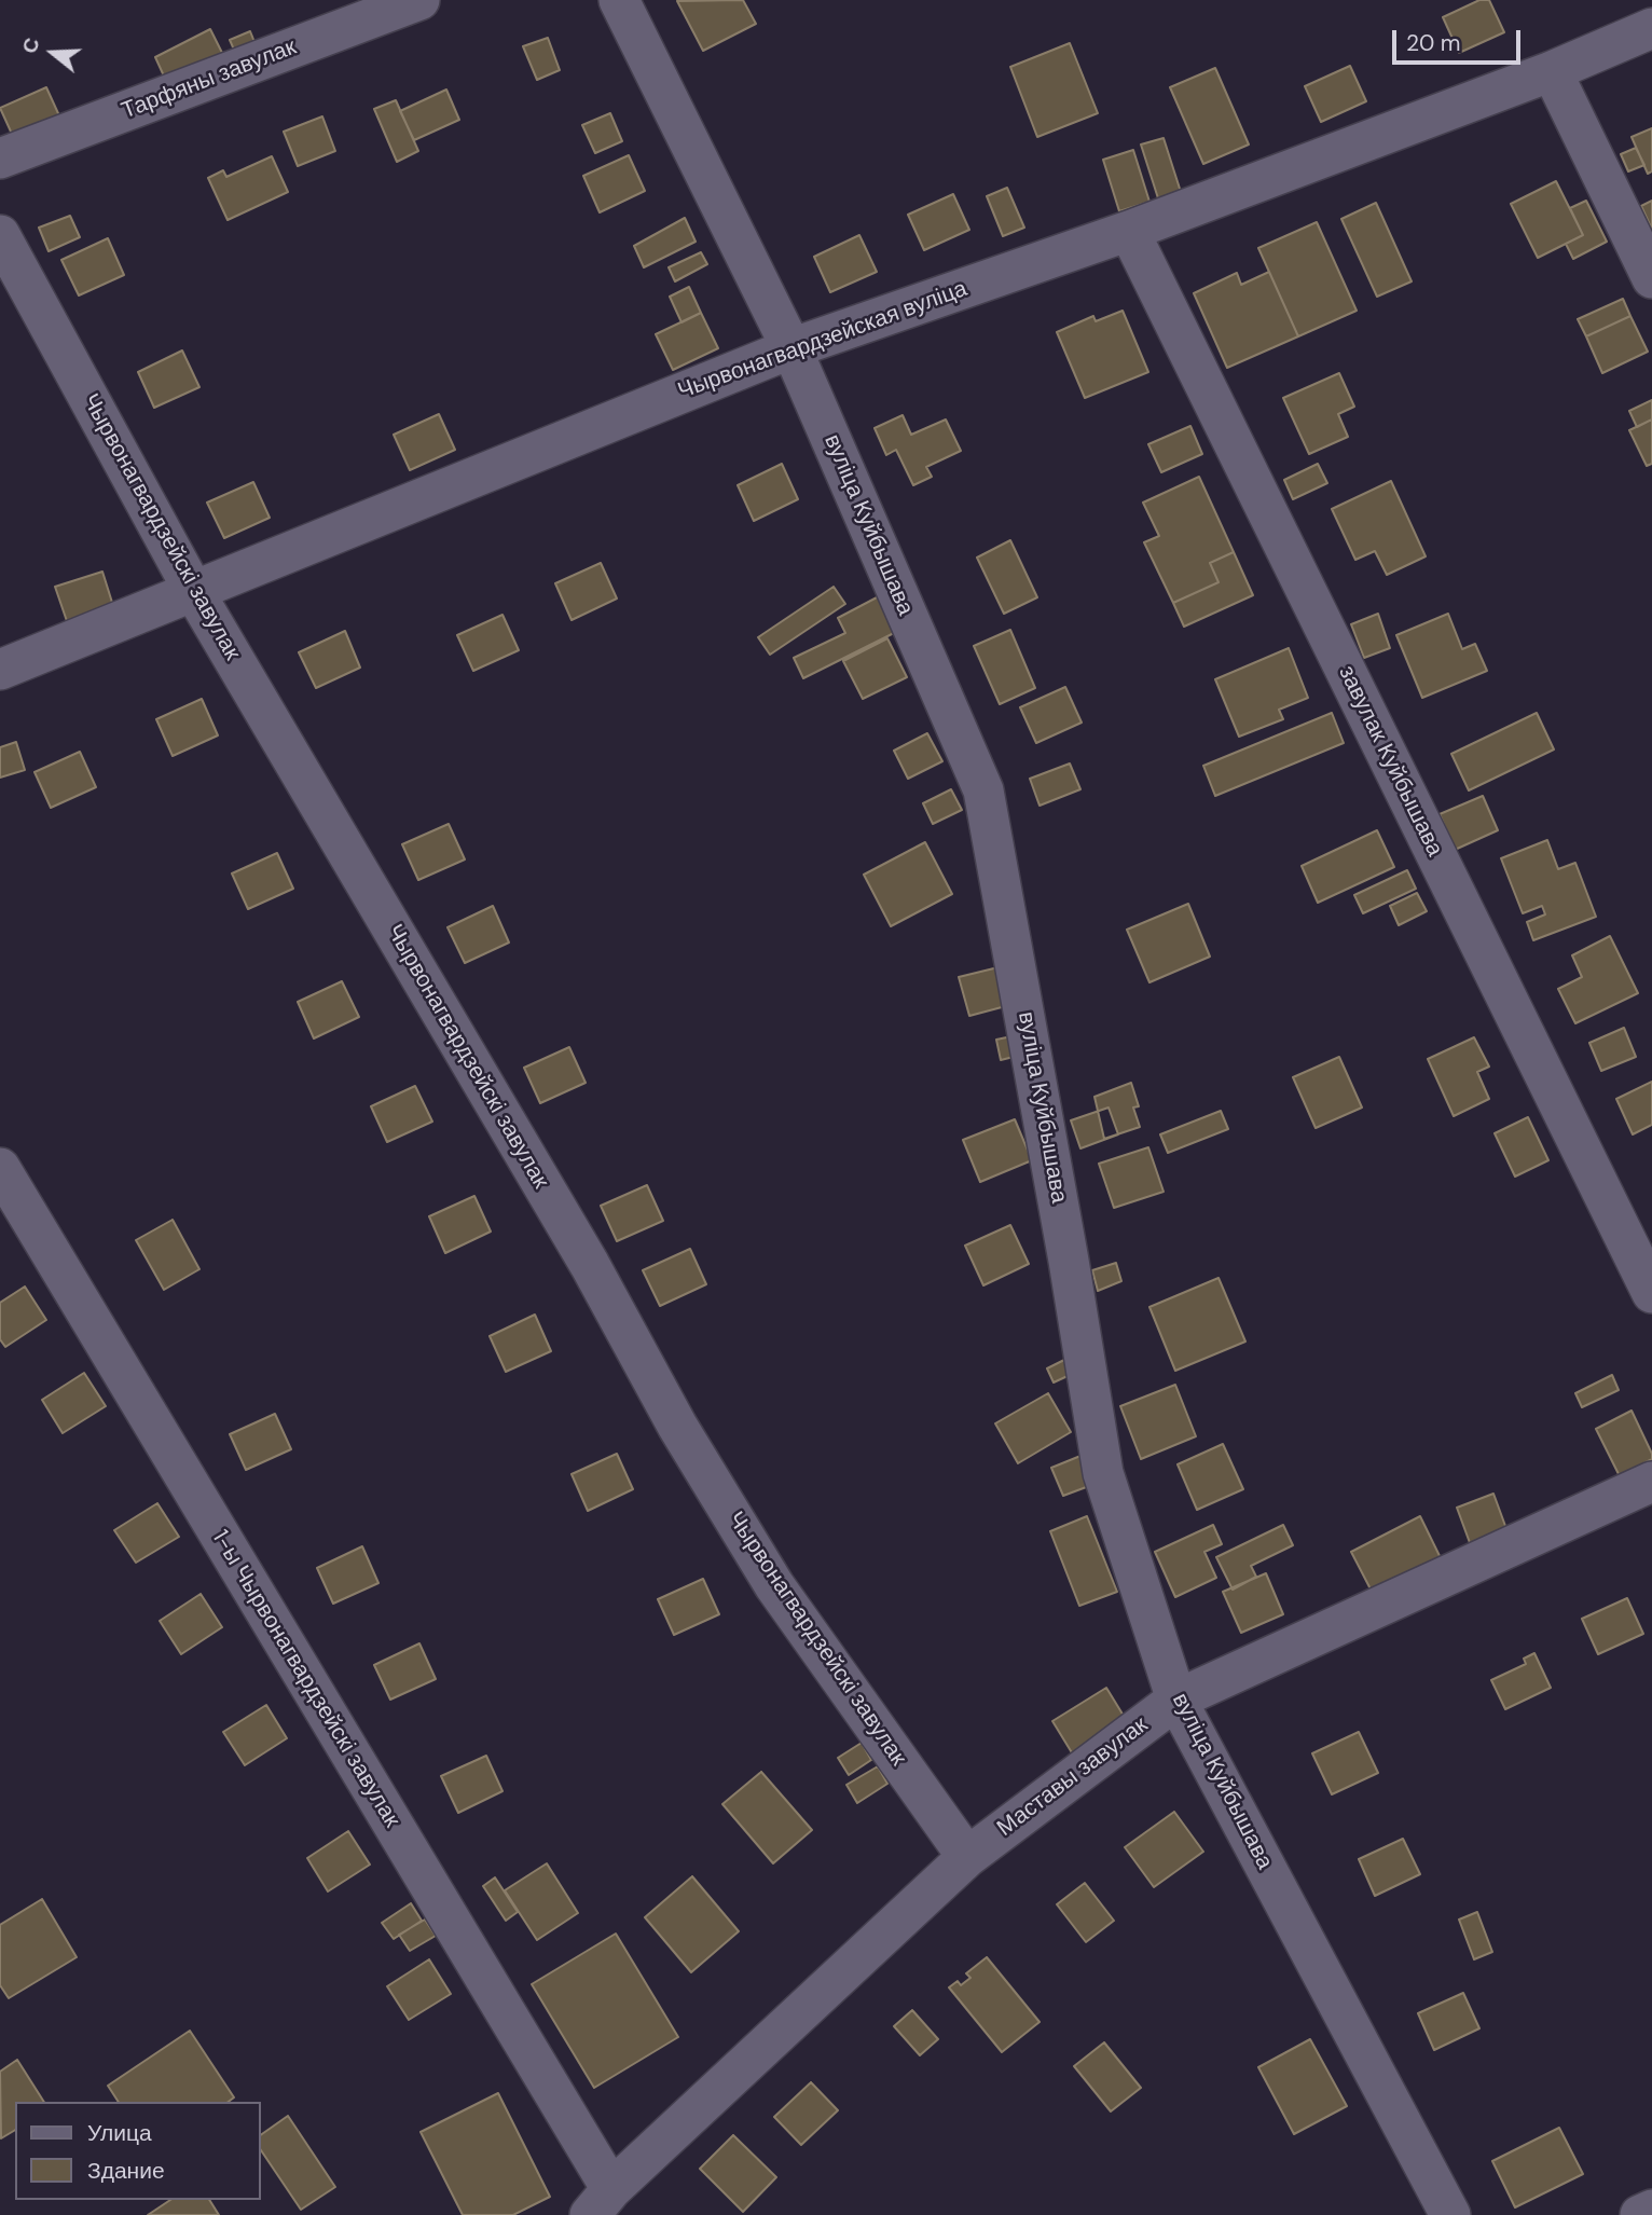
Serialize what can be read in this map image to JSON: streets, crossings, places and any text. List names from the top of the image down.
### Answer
{
  "streets": {
    "street": [
      "Тарфяны завулак",
      "Чырвонагвардзейская вуліца",
      "вуліца Куйбышава",
      "Чырвонагвардзейскі завулак",
      "завулак Куйбышава",
      "1-ы Чырвонагвардзейскі завулак",
      "Маставы завулак"
    ]
  },
  "crossings": [
    ["Чырвонагвардзейская вуліца", "вуліца Куйбышава"],
    ["Чырвонагвардзейская вуліца", "Чырвонагвардзейскі завулак"],
    ["Чырвонагвардзейская вуліца", "завулак Куйбышава"],
    ["вуліца Куйбышава", "Маставы завулак"],
    ["Чырвонагвардзейскі завулак", "Маставы завулак"],
    ["1-ы Чырвонагвардзейскі завулак", "Маставы завулак"]
  ],
  "legend": ["Улица", "Здание"],
  "scale_bar": "20 m",
  "north": "left"
}
